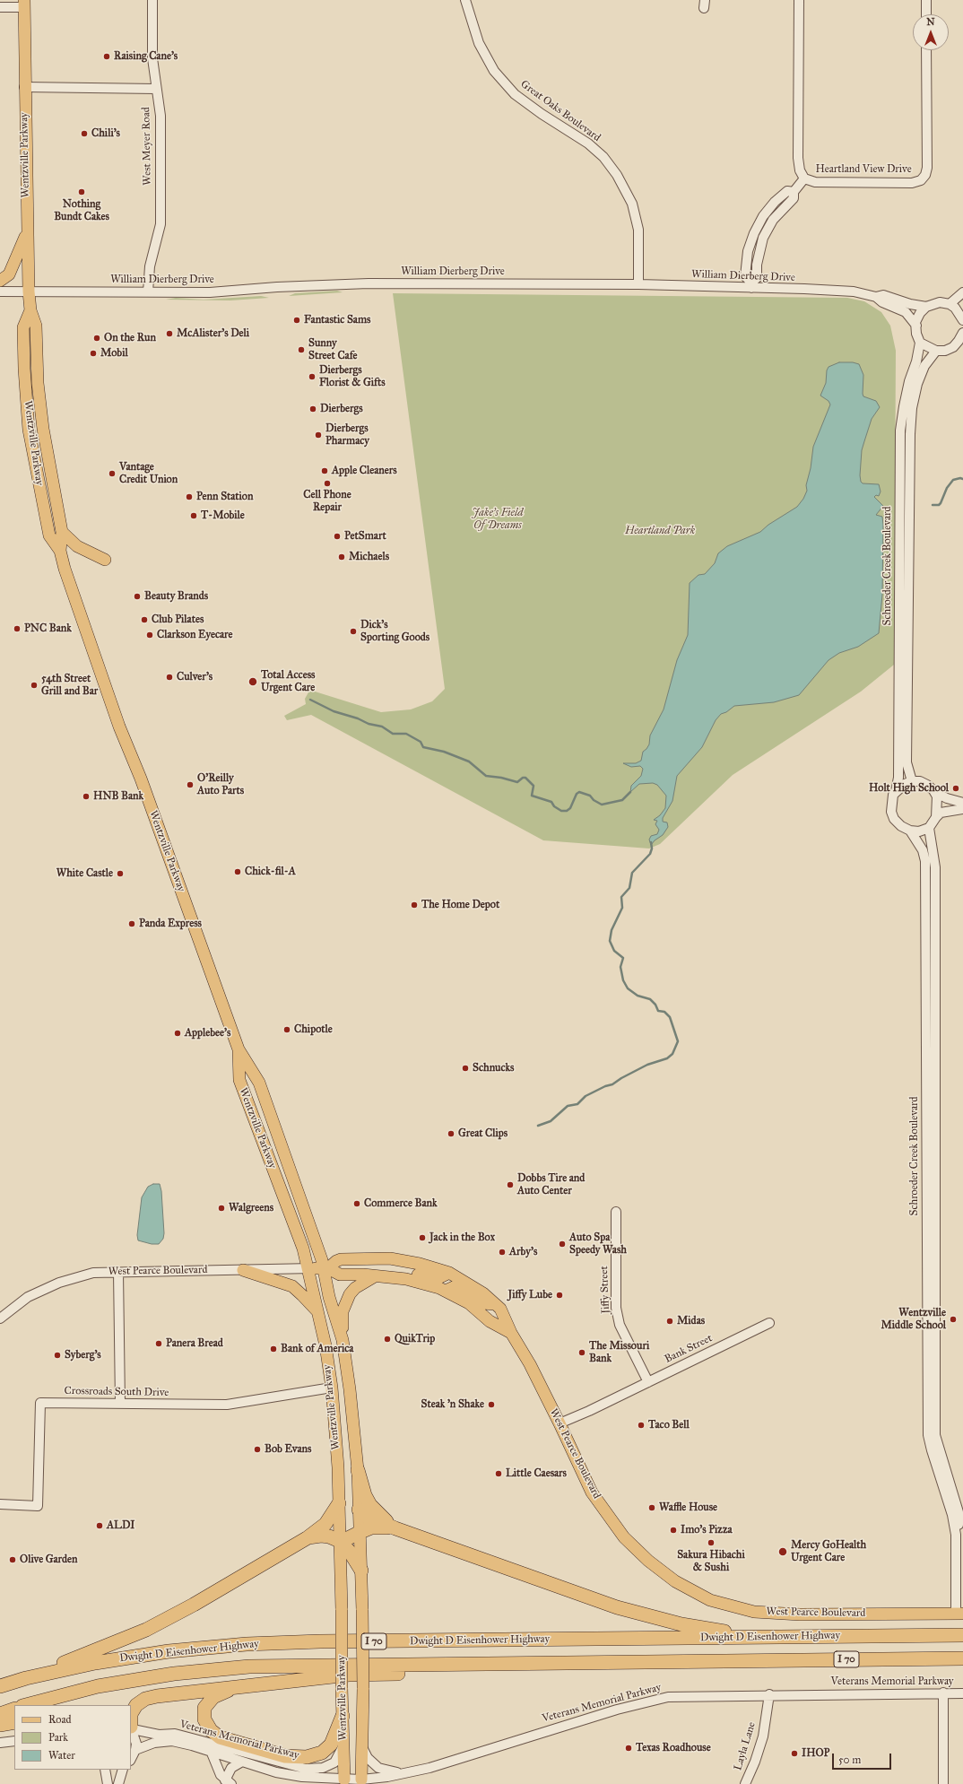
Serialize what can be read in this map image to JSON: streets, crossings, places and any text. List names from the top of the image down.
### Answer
{
  "streets": {
    "highway": ["Dwight D Eisenhower Highway", "I 70"],
    "main road": ["Wentzville Parkway", "West Pearce Boulevard"],
    "street": [
      "Great Oaks Boulevard",
      "West Meyer Road",
      "Heartland View Drive",
      "William Dierberg Drive",
      "Schroeder Creek Boulevard",
      "Jiffy Street",
      "Bank Street",
      "Crossroads South Drive",
      "Veterans Memorial Parkway",
      "Layla Lane"
    ]
  },
  "crossings": [
    ["Great Oaks Boulevard", "William Dierberg Drive"],
    ["West Meyer Road", "William Dierberg Drive"],
    ["Wentzville Parkway", "William Dierberg Drive"],
    ["Wentzville Parkway", "West Pearce Boulevard"],
    ["Wentzville Parkway", "Crossroads South Drive"],
    ["Wentzville Parkway", "Veterans Memorial Parkway"],
    ["Schroeder Creek Boulevard", "West Pearce Boulevard"],
    ["West Pearce Boulevard", "Bank Street"],
    ["Jiffy Street", "Bank Street"],
    ["Veterans Memorial Parkway", "Layla Lane"]
  ],
  "parks": ["Jake's Field Of Dreams", "Heartland Park"],
  "places": [
    "Raising Cane's",
    "Chili's",
    "Nothing Bundt Cakes",
    "Fantastic Sams",
    "McAlister's Deli",
    "On the Run",
    "Sunny Street Cafe",
    "Mobil",
    "Dierbergs Florist & Gifts",
    "Dierbergs",
    "Dierbergs Pharmacy",
    "Apple Cleaners",
    "Vantage Credit Union",
    "Cell Phone Repair",
    "Penn Station",
    "T-Mobile",
    "PetSmart",
    "Michaels",
    "Beauty Brands",
    "Club Pilates",
    "PNC Bank",
    "Dick's Sporting Goods",
    "Clarkson Eyecare",
    "Culver's",
    "Total Access Urgent Care",
    "54th Street Grill and Bar",
    "O'Reilly Auto Parts",
    "Holt High School",
    "HNB Bank",
    "Chick-fil-A",
    "White Castle",
    "The Home Depot",
    "Panda Express",
    "Chipotle",
    "Applebee's",
    "Schnucks",
    "Great Clips",
    "Dobbs Tire and Auto Center",
    "Commerce Bank",
    "Walgreens",
    "Jack in the Box",
    "Auto Spa Speedy Wash",
    "Arby's",
    "Jiffy Lube",
    "Wentzville Middle School",
    "Midas",
    "QuikTrip",
    "Panera Bread",
    "Bank of America",
    "The Missouri Bank",
    "Syberg's",
    "Steak 'n Shake",
    "Taco Bell",
    "Bob Evans",
    "Little Caesars",
    "Waffle House",
    "ALDI",
    "Imo's Pizza",
    "Sakura Hibachi & Sushi",
    "Mercy GoHealth Urgent Care",
    "Olive Garden",
    "Texas Roadhouse",
    "IHOP"
  ],
  "legend": ["Road", "Park", "Water"],
  "scale_bar": "50 m",
  "north": "top"
}
